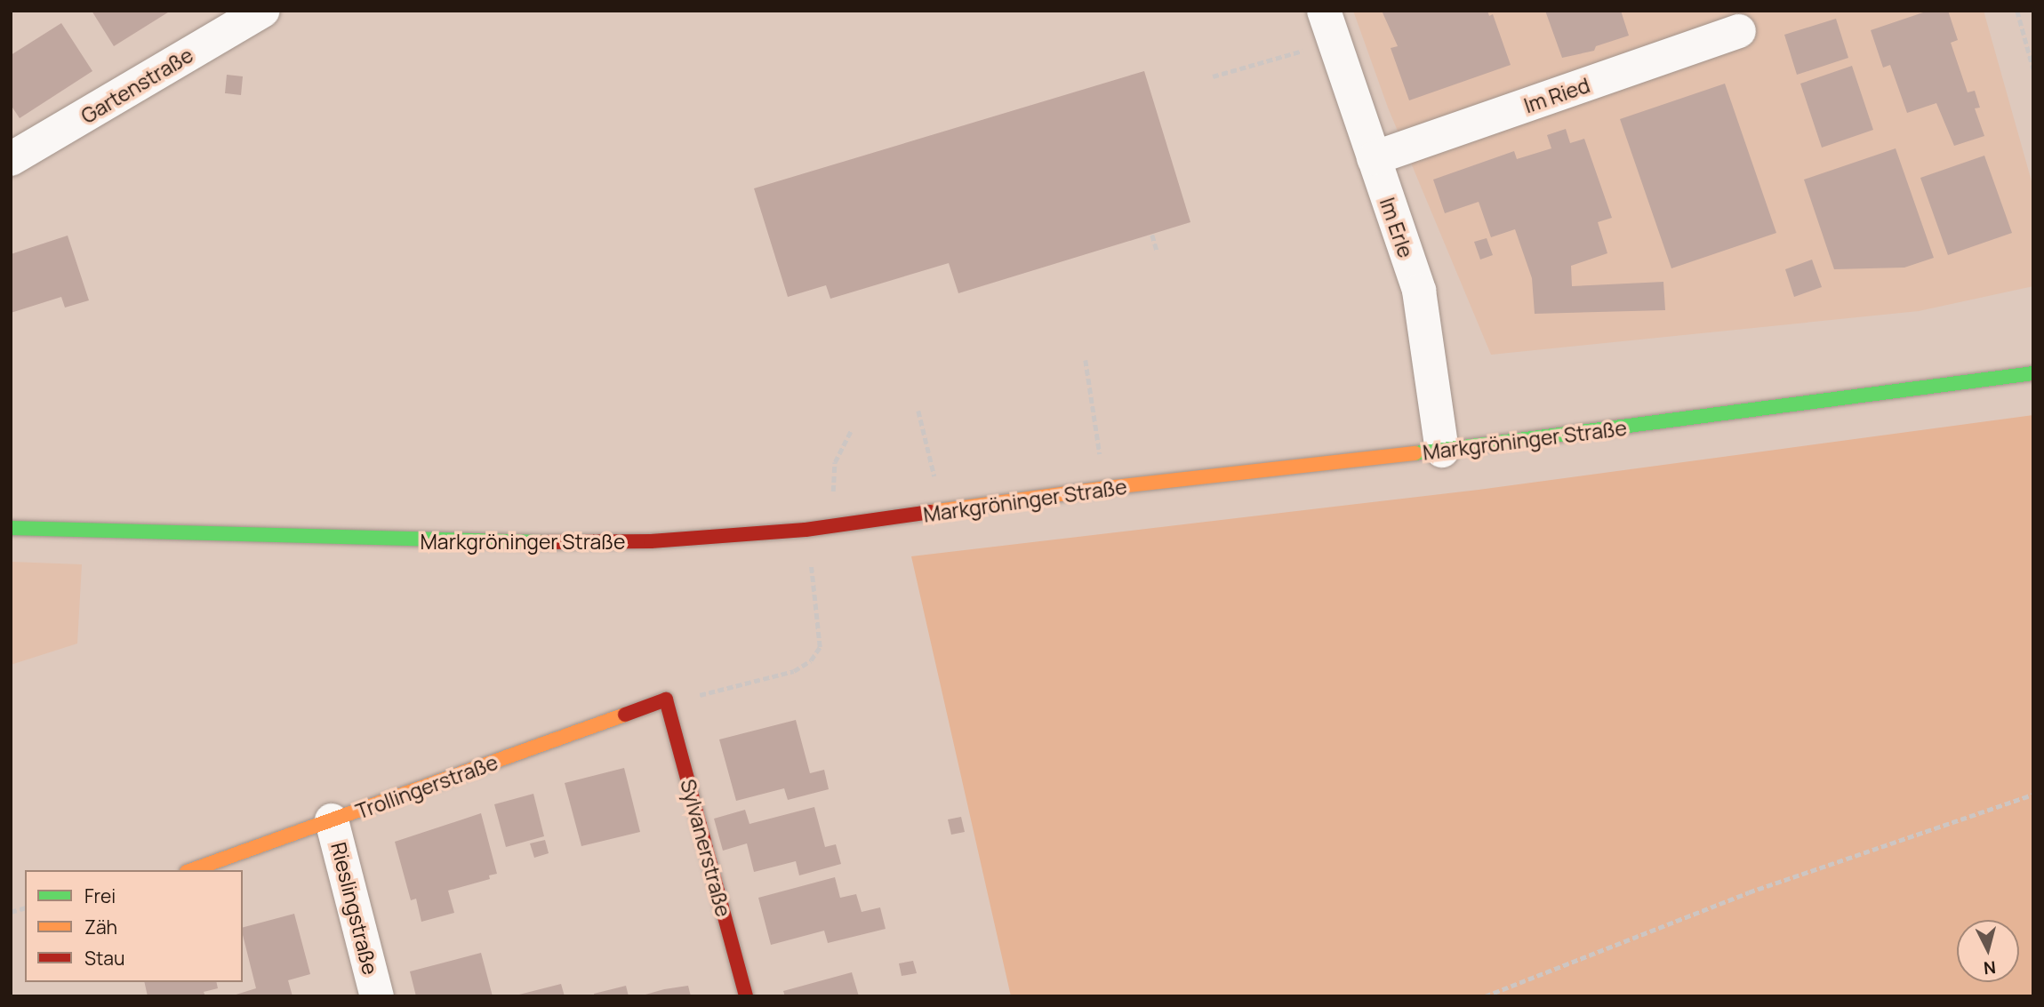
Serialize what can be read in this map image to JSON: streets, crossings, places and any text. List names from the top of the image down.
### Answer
{
  "streets": {
    "main road": ["Markgröninger Straße", "Trollingerstraße", "Sylvanerstraße"],
    "street": [
      "Gartenstraße",
      "Im Ried",
      "Im Erle",
      "Rieslingstraße"
    ]
  },
  "crossings": [
    ["Im Ried", "Im Erle"],
    ["Im Erle", "Markgröninger Straße"],
    ["Trollingerstraße", "Sylvanerstraße"],
    ["Trollingerstraße", "Rieslingstraße"]
  ],
  "legend": ["Frei", "Zäh", "Stau"],
  "north": "bottom"
}
